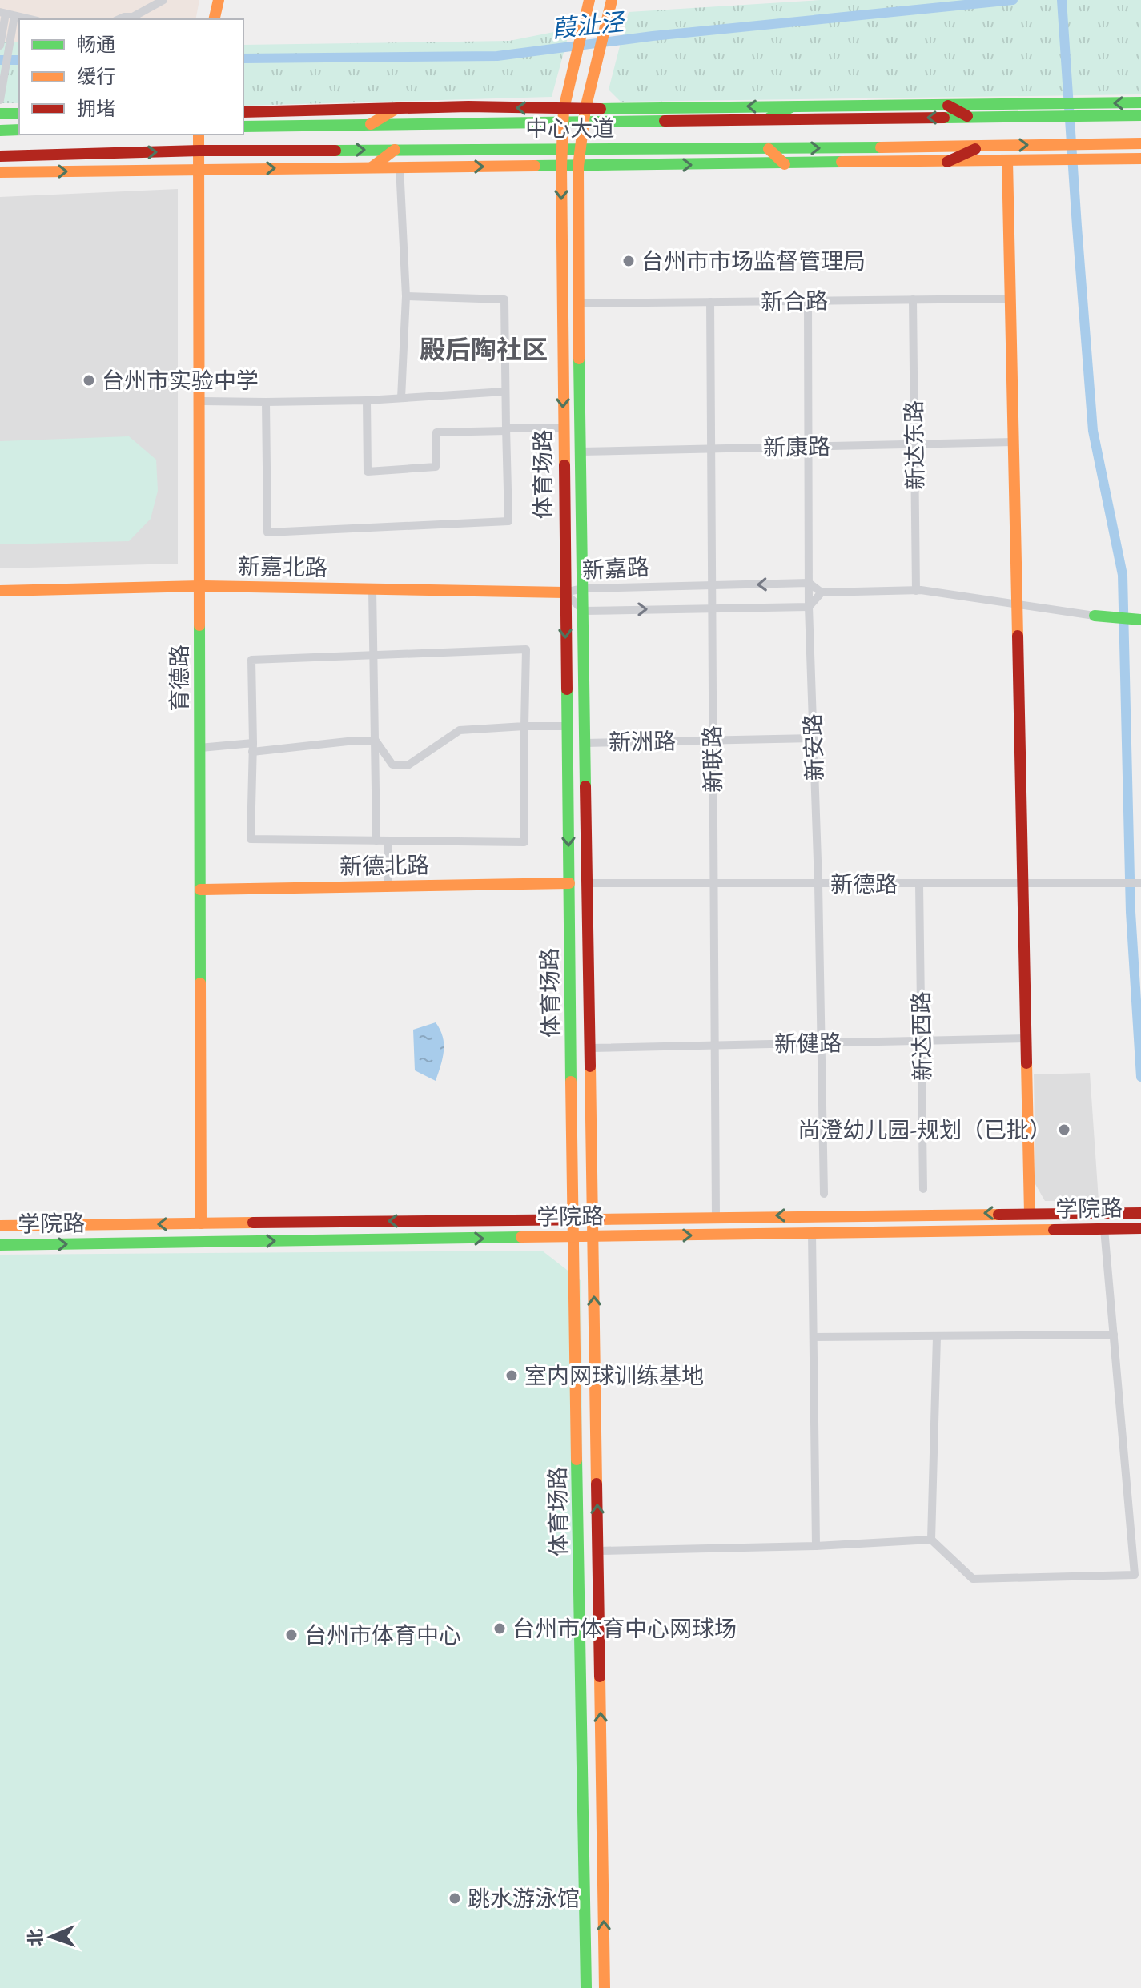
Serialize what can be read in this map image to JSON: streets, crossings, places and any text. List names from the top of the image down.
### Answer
{
  "streets": {
    "main road": [
      "中心大道",
      "体育场路",
      "新嘉北路",
      "育德路",
      "新德北路",
      "学院路"
    ],
    "street": [
      "新合路",
      "新达东路",
      "新康路",
      "新嘉路",
      "新洲路",
      "新安路",
      "新联路",
      "新德路",
      "新达西路",
      "新健路"
    ]
  },
  "crossings": [
    ["中心大道", "体育场路"],
    ["中心大道", "育德路"],
    ["新合路", "新达东路"],
    ["新合路", "新安路"],
    ["新合路", "新联路"],
    ["新达东路", "新康路"],
    ["新康路", "新安路"],
    ["新康路", "新联路"],
    ["体育场路", "新嘉北路"],
    ["体育场路", "新嘉路"],
    ["体育场路", "新德北路"],
    ["体育场路", "学院路"],
    ["新嘉北路", "新嘉路"],
    ["新嘉北路", "育德路"],
    ["新嘉路", "新安路"],
    ["新嘉路", "新联路"],
    ["育德路", "新德北路"],
    ["育德路", "学院路"],
    ["新洲路", "新安路"],
    ["新洲路", "新联路"],
    ["新安路", "新德路"],
    ["新安路", "新健路"],
    ["新联路", "新德路"],
    ["新联路", "新健路"],
    ["新联路", "学院路"],
    ["新德路", "新达西路"],
    ["新达西路", "新健路"]
  ],
  "districts": ["殿后陶社区"],
  "water": ["葭沚泾"],
  "places": [
    "台州市市场监督管理局",
    "台州市实验中学",
    "尚澄幼儿园-规划（已批）",
    "室内网球训练基地",
    "台州市体育中心网球场",
    "台州市体育中心",
    "跳水游泳馆"
  ],
  "legend": ["畅通", "缓行", "拥堵"],
  "north": "left"
}
